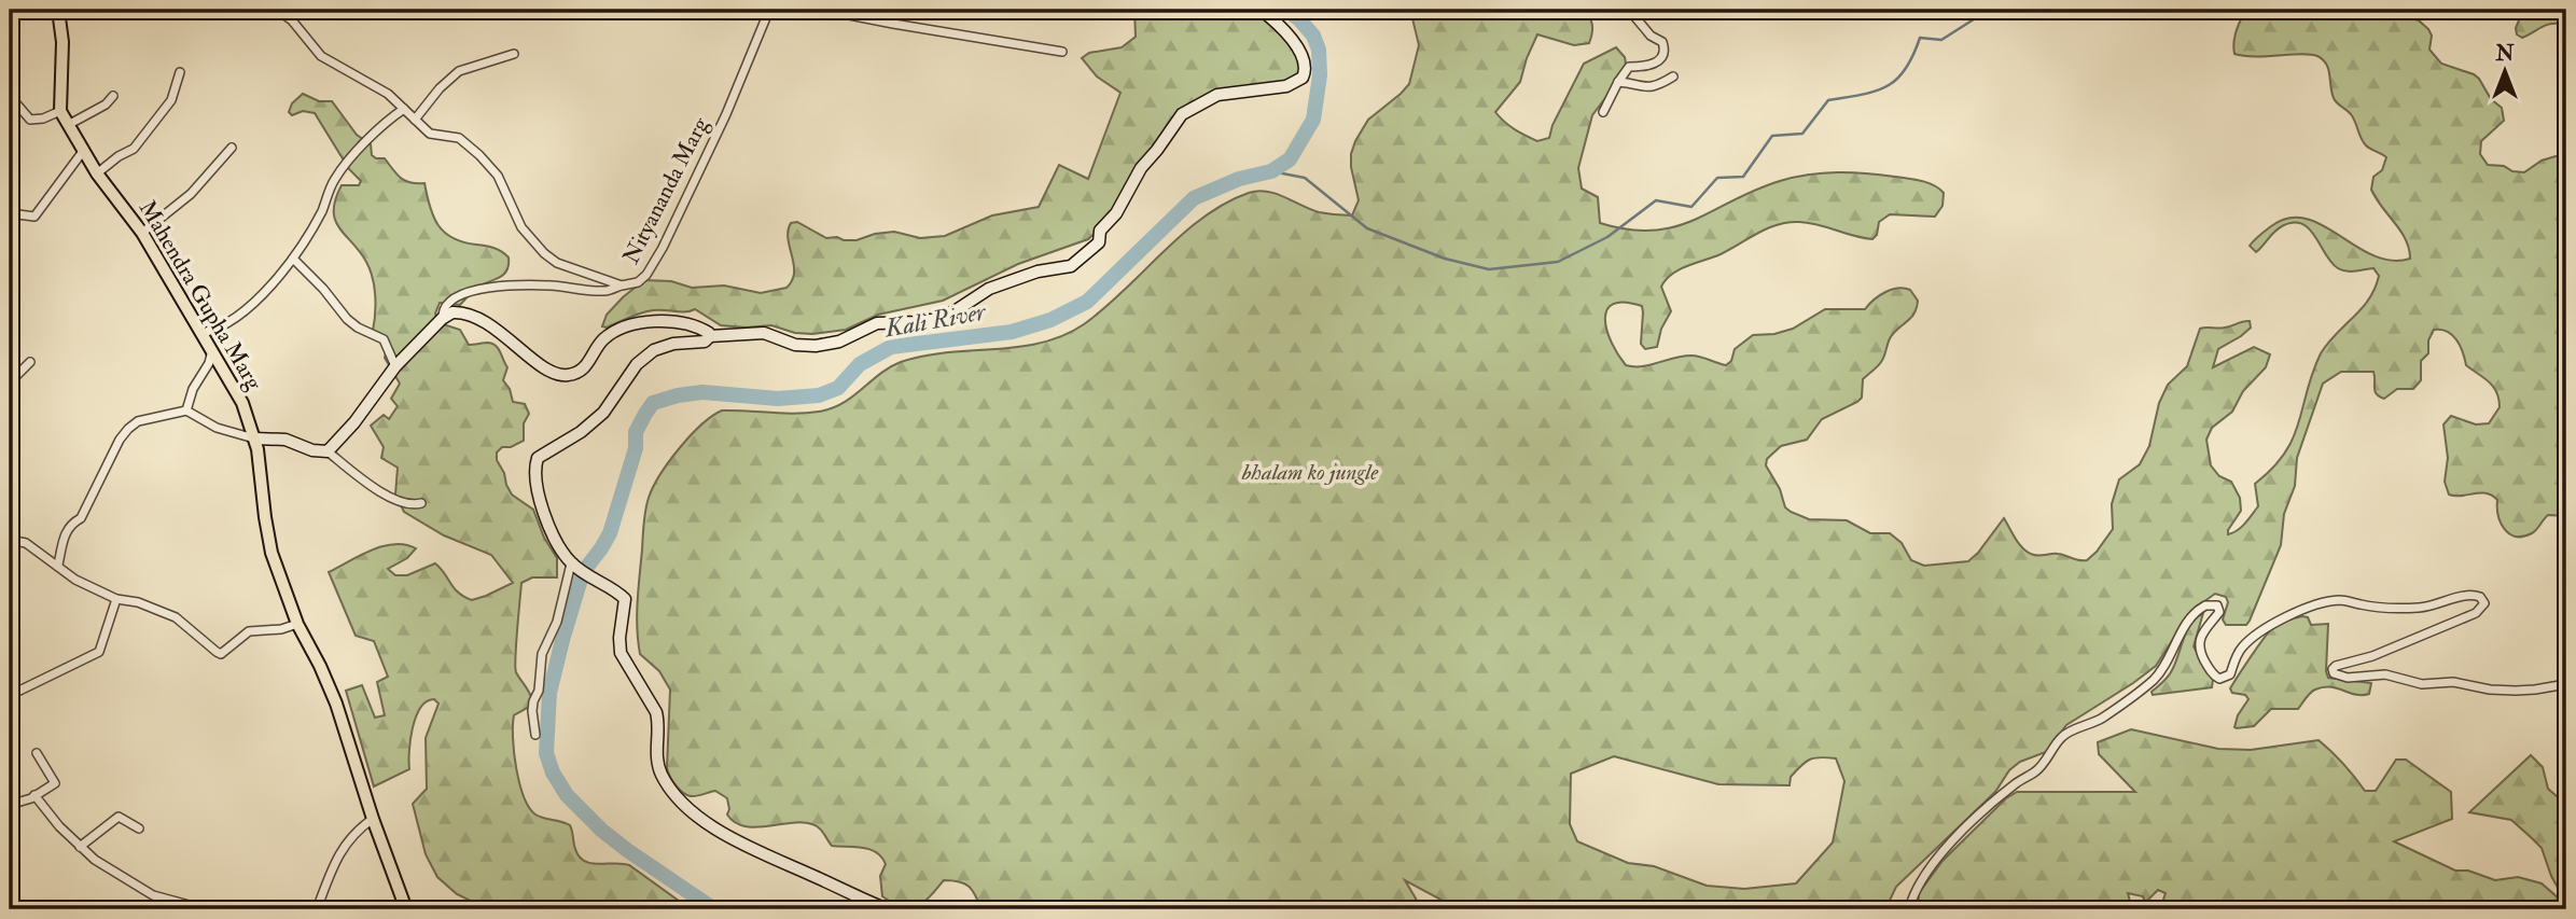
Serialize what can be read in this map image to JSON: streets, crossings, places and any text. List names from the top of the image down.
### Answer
{
  "streets": {
    "main road": ["Mahendra Gupha Marg"],
    "street": ["Nityananda Marg"]
  },
  "water": ["Kali River"],
  "parks": ["bhalam ko jungle"],
  "north": "top"
}
